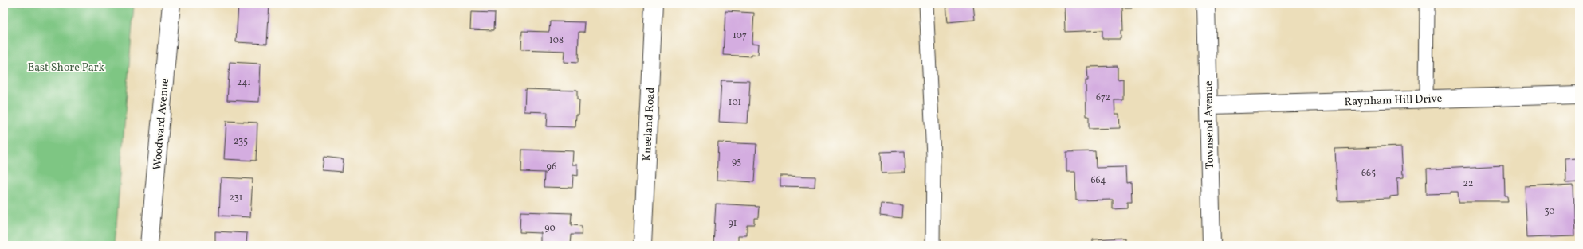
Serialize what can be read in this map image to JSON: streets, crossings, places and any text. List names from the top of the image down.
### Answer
{
  "streets": {
    "street": [
      "Raynham Hill Drive",
      "Woodward Avenue",
      "Kneeland Road",
      "Townsend Avenue"
    ]
  },
  "crossings": [
    ["Raynham Hill Drive", "Townsend Avenue"]
  ],
  "parks": ["East Shore Park"],
  "house_numbers": [
    "107",
    "108",
    "241",
    "672",
    "101",
    "235",
    "95",
    "96",
    "665",
    "664",
    "22",
    "231",
    "30",
    "91",
    "90"
  ]
}
